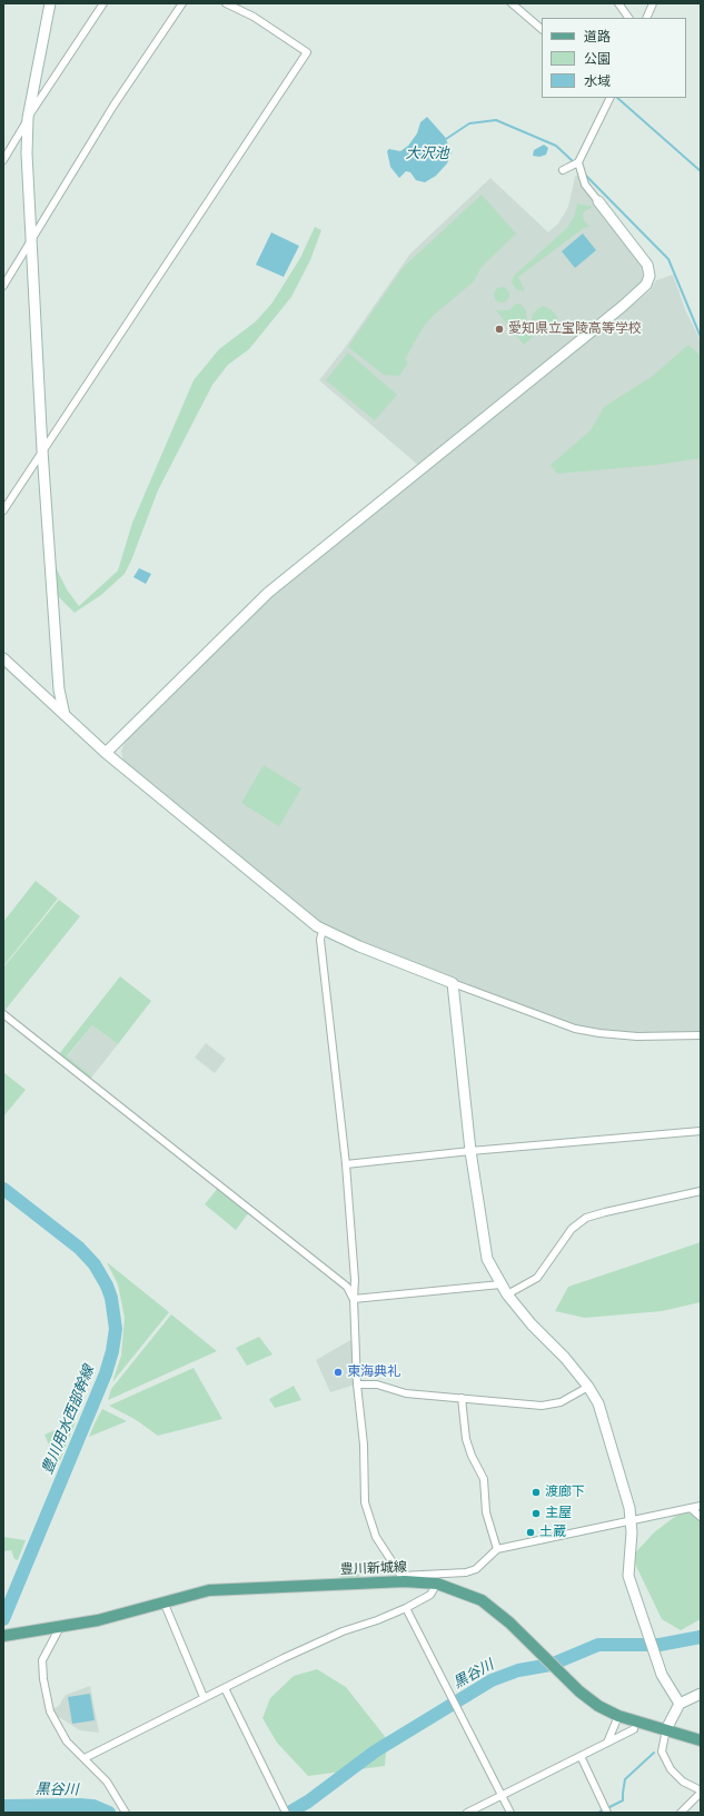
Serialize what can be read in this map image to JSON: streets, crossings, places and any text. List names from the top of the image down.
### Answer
{
  "streets": {
    "main road": ["豊川新城線"]
  },
  "water": ["大沢池", "豊川用水西部幹線", "黒谷川"],
  "places": [
    "愛知県立宝陵高等学校",
    "東海典礼",
    "渡廊下",
    "主屋",
    "土蔵"
  ],
  "legend": ["道路", "公園", "水域"]
}
